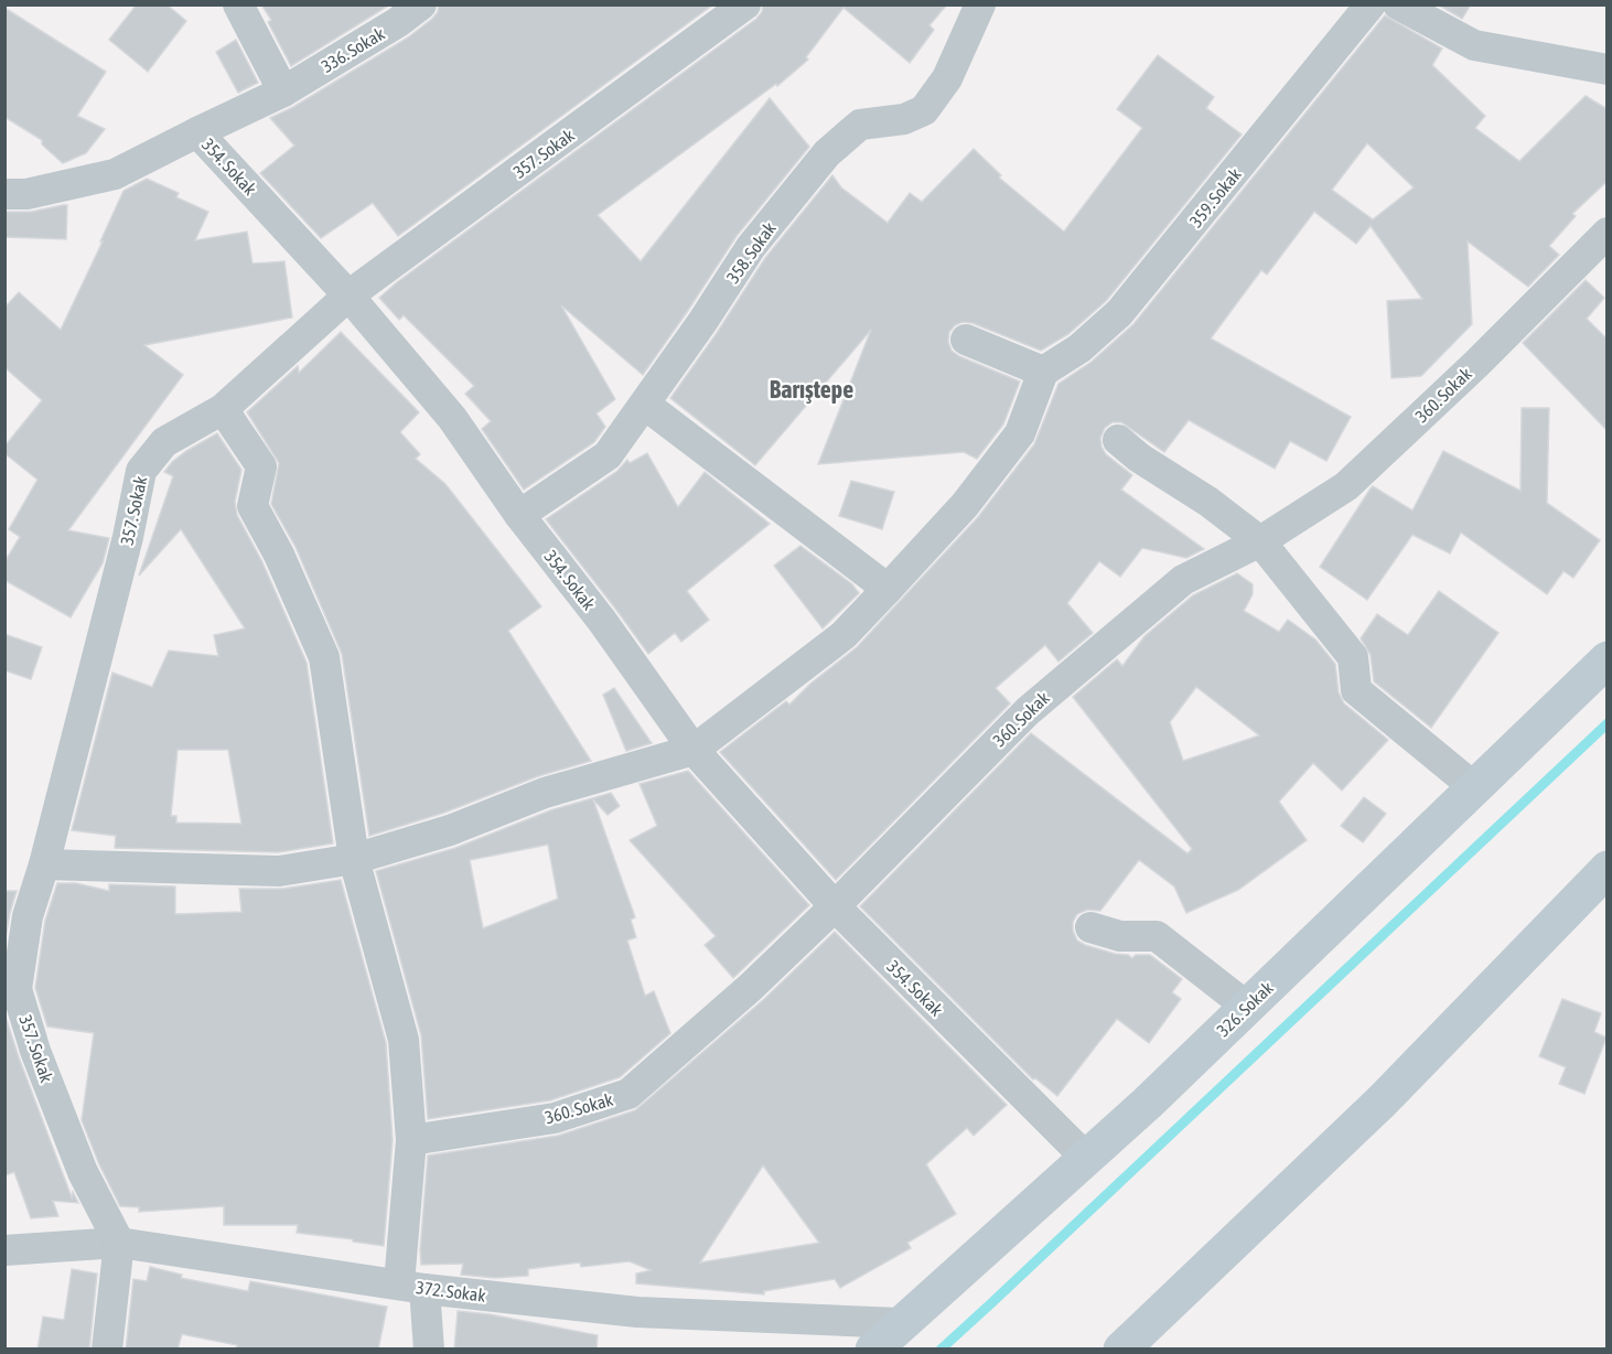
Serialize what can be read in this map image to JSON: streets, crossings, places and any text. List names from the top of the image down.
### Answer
{
  "streets": {
    "street": [
      "336. Sokak",
      "357. Sokak",
      "354. Sokak",
      "359. Sokak",
      "358. Sokak",
      "360. Sokak",
      "326. Sokak",
      "372. Sokak"
    ]
  },
  "crossings": [
    ["336. Sokak", "354. Sokak"],
    ["357. Sokak", "354. Sokak"],
    ["357. Sokak", "372. Sokak"],
    ["354. Sokak", "358. Sokak"],
    ["354. Sokak", "360. Sokak"],
    ["354. Sokak", "326. Sokak"],
    ["326. Sokak", "372. Sokak"]
  ],
  "districts": ["Barıştepe"]
}
